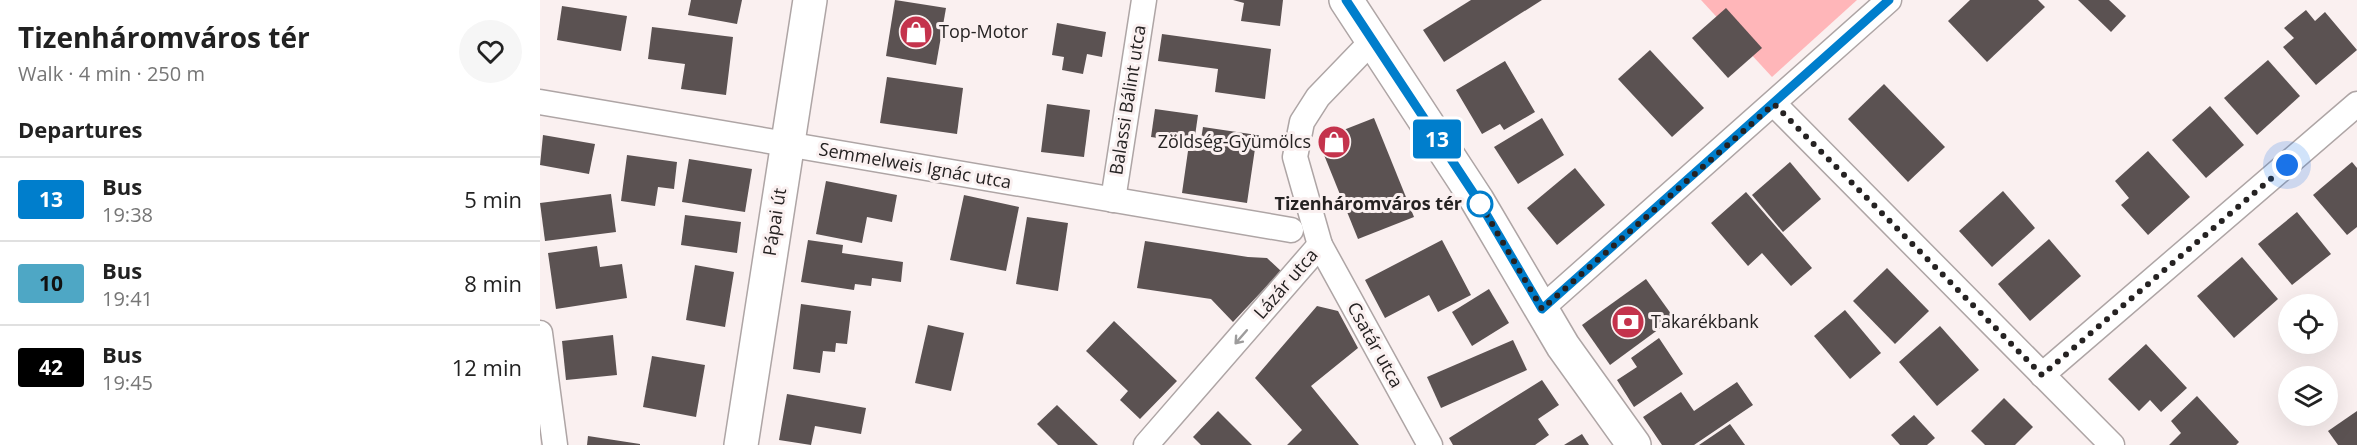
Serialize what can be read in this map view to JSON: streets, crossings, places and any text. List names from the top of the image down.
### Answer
{
  "streets": {
    "street": [
      "Balassi Bálint utca",
      "Semmelweis Ignác utca",
      "Pápai út",
      "Lázár utca",
      "Csatár utca"
    ]
  },
  "crossings": [
    ["Balassi Bálint utca", "Semmelweis Ignác utca"],
    ["Semmelweis Ignác utca", "Pápai út"],
    ["Lázár utca", "Csatár utca"]
  ],
  "one_way": ["Lázár utca"],
  "places": {
    "shop": ["Top-Motor", "Zöldség-Gyümölcs"],
    "other": ["Tizenháromváros tér"],
    "bank": ["Takarékbank"]
  },
  "lines": ["bus line 13"],
  "page": {
    "heading": [
      ["Tizenháromváros tér", "Walk · 4 min · 250 m"],
      "Departures"
    ],
    "on_map": "13",
    "list": [
      {
        "mark": "13",
        "name": "Bus",
        "note": "19:38",
        "value": "5 min"
      },
      {
        "mark": "10",
        "name": "Bus",
        "note": "19:41",
        "value": "8 min"
      },
      {
        "mark": "42",
        "name": "Bus",
        "note": "19:45",
        "value": "12 min"
      }
    ]
  }
}
